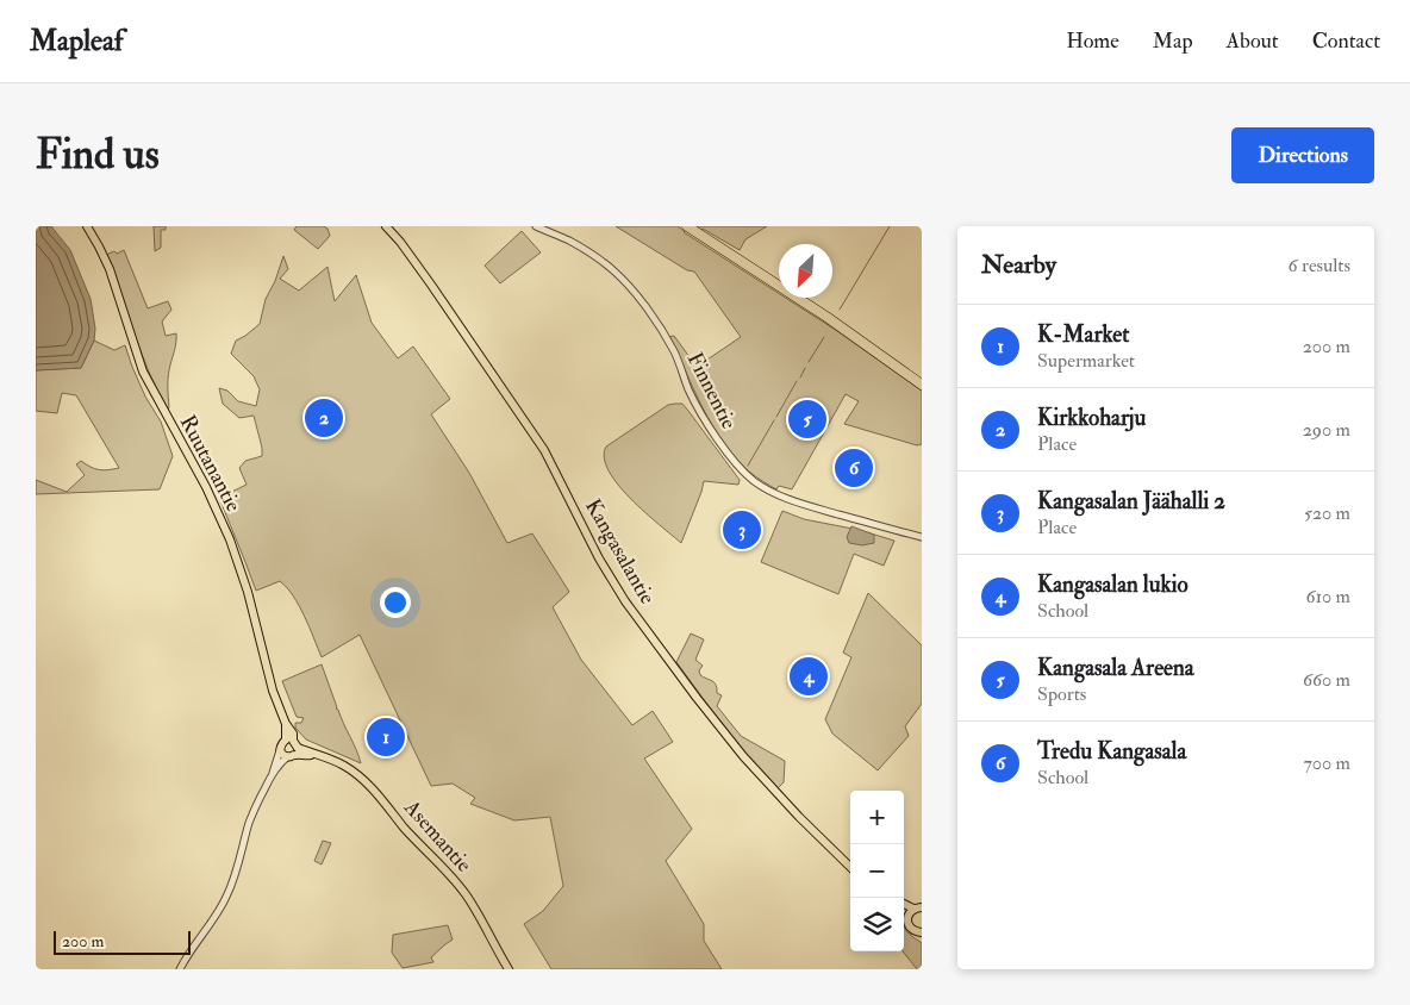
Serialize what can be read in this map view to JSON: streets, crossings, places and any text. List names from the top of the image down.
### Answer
{
  "streets": {
    "main road": ["Ruutanantie", "Kangasalantie", "Asemantie"],
    "street": ["Finnentie"]
  },
  "crossings": [
    ["Ruutanantie", "Asemantie"]
  ],
  "scale_bar": "200 m",
  "north": "bottom left",
  "page": {
    "header": "Mapleaf",
    "nav": [
      "Home",
      "Map",
      "About",
      "Contact"
    ],
    "buttons": "Directions",
    "title": "Find us",
    "heading": ["Nearby", "6 results"],
    "list": [
      {
        "mark": "1",
        "name": "K-Market",
        "note": "Supermarket",
        "value": "200 m"
      },
      {
        "mark": "2",
        "name": "Kirkkoharju",
        "note": "Place",
        "value": "290 m"
      },
      {
        "mark": "3",
        "name": "Kangasalan Jäähalli 2",
        "note": "Place",
        "value": "520 m"
      },
      {
        "mark": "4",
        "name": "Kangasalan lukio",
        "note": "School",
        "value": "610 m"
      },
      {
        "mark": "5",
        "name": "Kangasala Areena",
        "note": "Sports",
        "value": "660 m"
      },
      {
        "mark": "6",
        "name": "Tredu Kangasala",
        "note": "School",
        "value": "700 m"
      }
    ],
    "pins": [
      "2",
      "5",
      "6",
      "3",
      "4",
      "1"
    ],
    "map_buttons": ["+", "−"],
    "scale": "200 m"
  }
}
